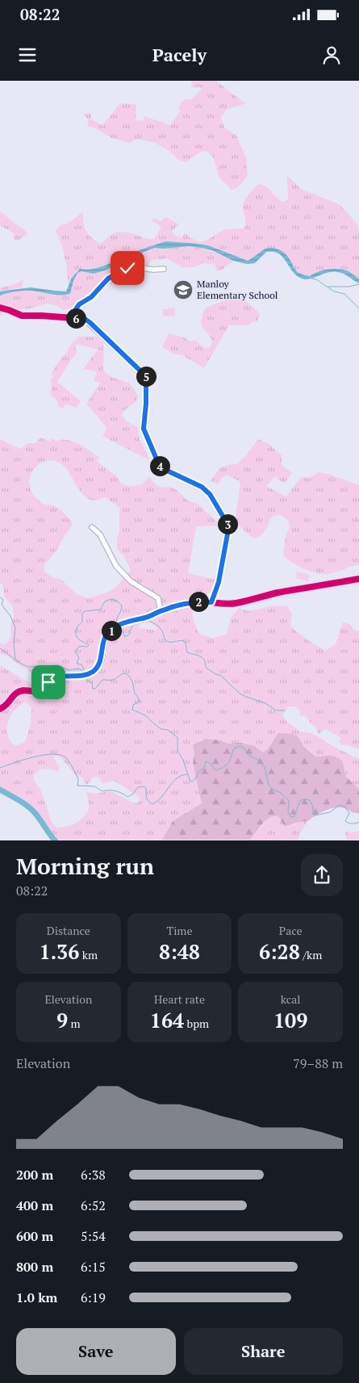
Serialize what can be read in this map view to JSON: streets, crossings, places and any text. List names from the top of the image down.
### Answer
{
  "places": {
    "school or university": ["Manloy Elementary School"]
  },
  "page": {
    "status": "08:22",
    "header": "Pacely",
    "pins": [
      "6",
      "5",
      "4",
      "3",
      "2",
      "1"
    ],
    "heading": ["Morning run", "08:22"],
    "stats": [
      ["Distance", "1.36 km"],
      ["Time", "8:48"],
      ["Pace", "6:28 /km"],
      ["Elevation", "9 m"],
      ["Heart rate", "164 bpm"],
      ["kcal", "109"]
    ],
    "chart": ["Elevation", "79–88 m"],
    "list": [
      {
        "name": "200 m",
        "note": "6:38"
      },
      {
        "name": "400 m",
        "note": "6:52"
      },
      {
        "name": "600 m",
        "note": "5:54"
      },
      {
        "name": "800 m",
        "note": "6:15"
      },
      {
        "name": "1.0 km",
        "note": "6:19"
      }
    ],
    "buttons": ["Save", "Share"]
  }
}
